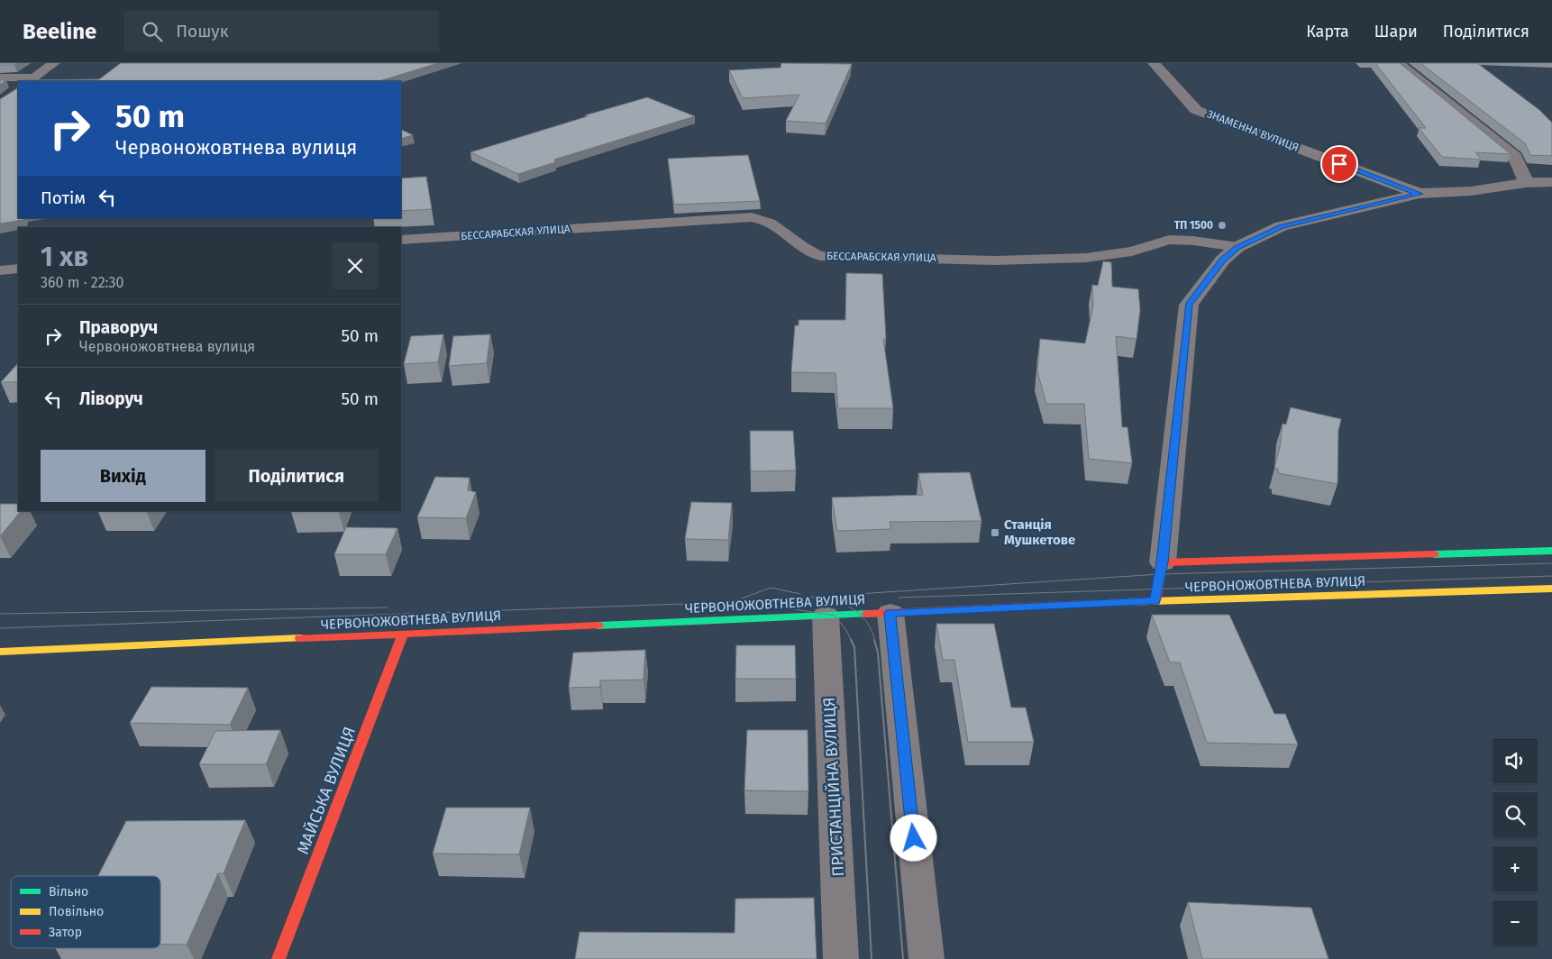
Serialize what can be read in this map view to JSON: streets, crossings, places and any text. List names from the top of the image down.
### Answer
{
  "streets": {
    "main road": ["ЧЕРВОНОЖОВТНЕВА ВУЛИЦЯ", "МАЙСЬКА ВУЛИЦЯ"],
    "street": ["ЗНАМЕННА ВУЛИЦЯ", "ПРИСТАНЦІЙНА ВУЛИЦЯ"],
    "lane": ["БЕССАРАБСКАЯ УЛИЦА"]
  },
  "crossings": [
    ["ЧЕРВОНОЖОВТНЕВА ВУЛИЦЯ", "ПРИСТАНЦІЙНА ВУЛИЦЯ"],
    ["ЧЕРВОНОЖОВТНЕВА ВУЛИЦЯ", "МАЙСЬКА ВУЛИЦЯ"]
  ],
  "places": {
    "other": ["ТП 1500"],
    "transit": ["Станція Мушкетове"]
  },
  "legend": ["Вільно", "Повільно", "Затор"],
  "page": {
    "header": "Beeline",
    "search": "Пошук",
    "nav": ["Карта", "Шари", "Поділитися"],
    "turn": ["50 m", "Червоножовтнева вулиця"],
    "then": "Потім",
    "heading": ["1 хв", "360 m · 22:30"],
    "list": [
      {
        "name": "Праворуч",
        "note": "Червоножовтнева вулиця",
        "value": "50 m"
      },
      {
        "name": "Ліворуч",
        "value": "50 m"
      }
    ],
    "buttons": ["Вихід", "Поділитися"],
    "map_buttons": ["+", "−"]
  }
}
